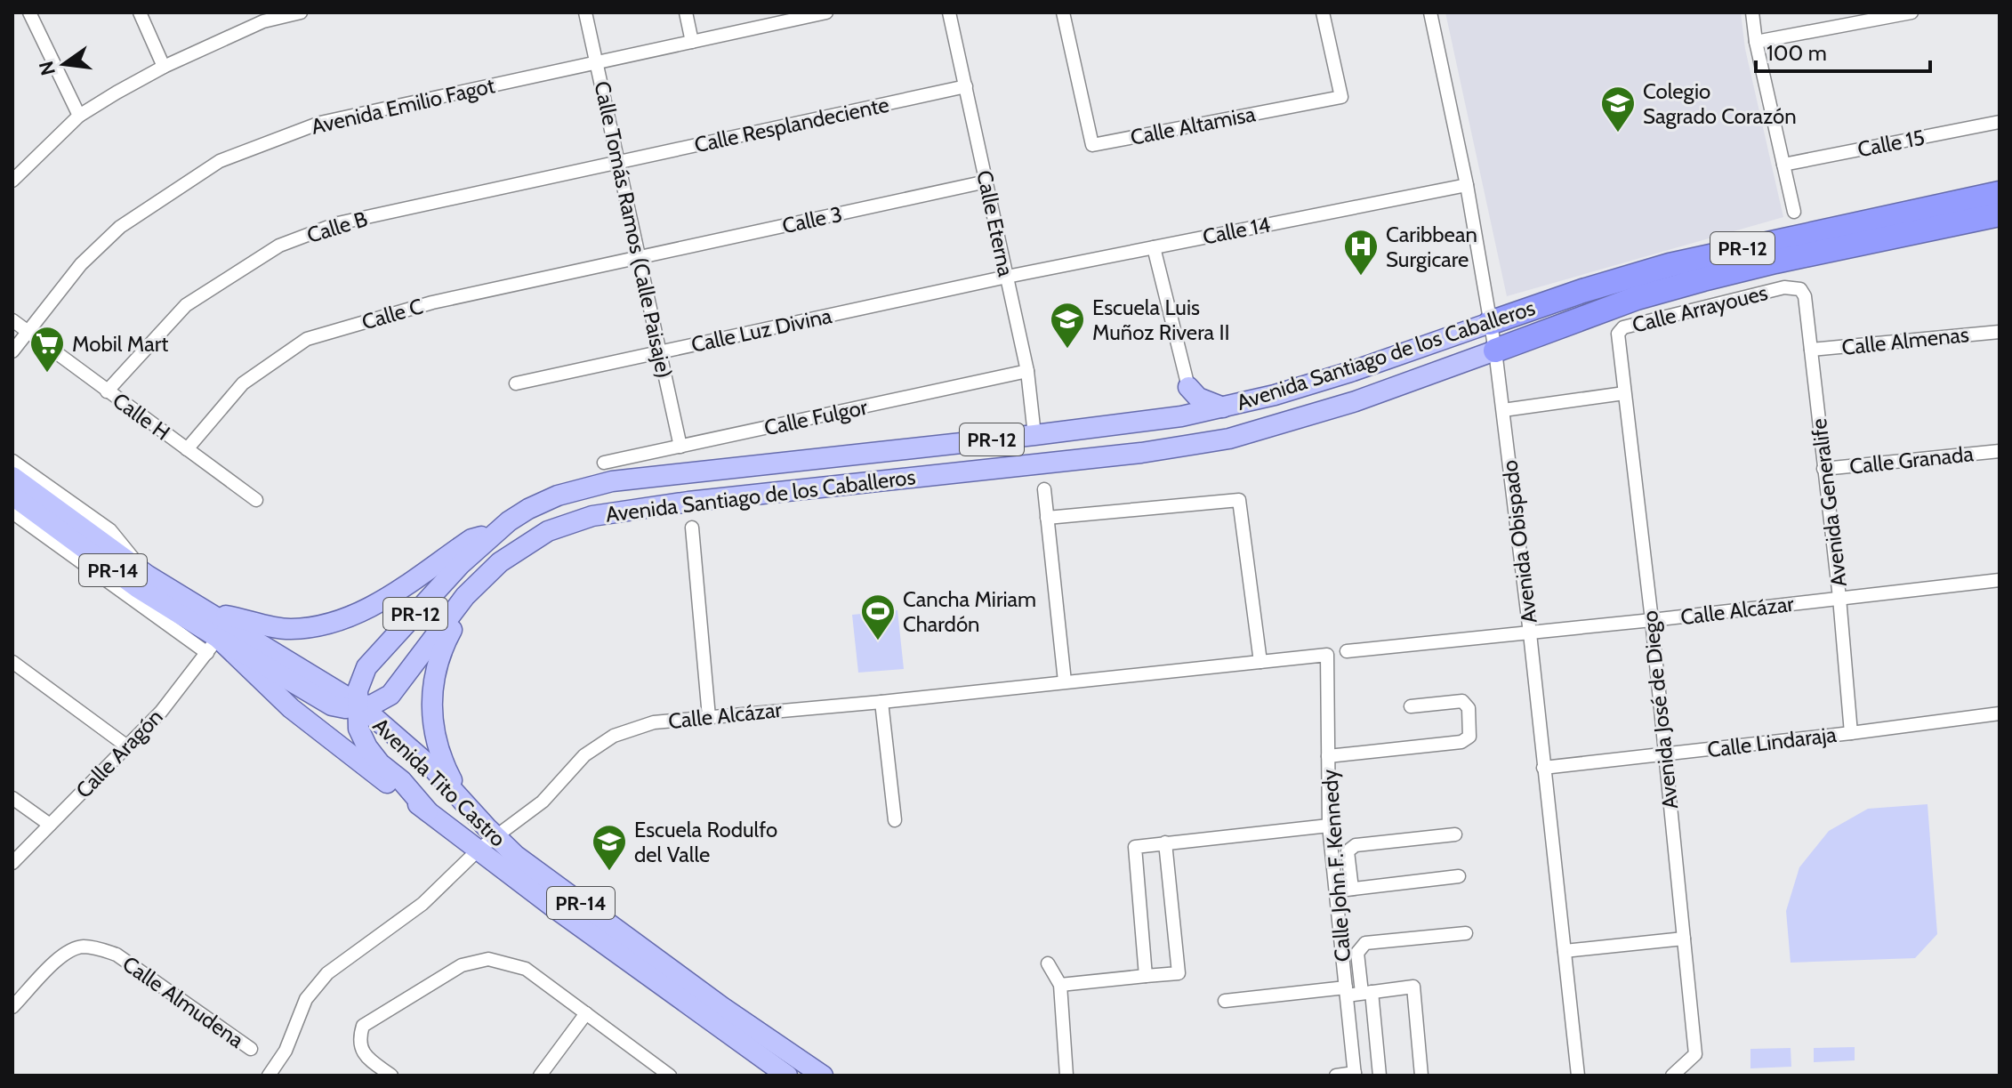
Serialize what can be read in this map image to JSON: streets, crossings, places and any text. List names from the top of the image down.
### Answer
{
  "streets": {
    "highway": ["PR-12", "Avenida Santiago de los Caballeros"],
    "main road": ["PR-14", "Avenida Tito Castro"],
    "street": [
      "Avenida Emilio Fagot",
      "Calle Resplandeciente",
      "Calle Altamisa",
      "Calle 15",
      "Calle 3",
      "Calle Eterna",
      "Calle B",
      "Calle Tomás Ramos (Calle Paisaje)",
      "Calle 14",
      "Calle Arrayoues",
      "Calle C",
      "Calle Luz Divina",
      "Calle Almenas",
      "Calle H",
      "Calle Fulgor",
      "Calle Granada",
      "Avenida Generalife",
      "Avenida Obispado",
      "Calle Alcázar",
      "Avenida José de Diego",
      "Calle Lindaraja",
      "Calle Aragón",
      "Calle John F. Kennedy",
      "Calle Almudena"
    ]
  },
  "crossings": [
    ["Avenida Emilio Fagot", "Calle Tomás Ramos (Calle Paisaje)"],
    ["Avenida Emilio Fagot", "Calle H"],
    ["Calle Resplandeciente", "Calle Eterna"],
    ["Calle Resplandeciente", "Calle B"],
    ["Calle Resplandeciente", "Calle Tomás Ramos (Calle Paisaje)"],
    ["Calle 3", "Calle Eterna"],
    ["Calle 3", "Calle Tomás Ramos (Calle Paisaje)"],
    ["Calle 3", "Calle C"],
    ["Calle Eterna", "Calle 14"],
    ["Calle Eterna", "Calle Luz Divina"],
    ["Calle Eterna", "Avenida Santiago de los Caballeros"],
    ["Calle Eterna", "Calle Fulgor"],
    ["Calle B", "Calle Tomás Ramos (Calle Paisaje)"],
    ["Calle B", "Calle H"],
    ["Calle Tomás Ramos (Calle Paisaje)", "Calle C"],
    ["Calle Tomás Ramos (Calle Paisaje)", "Calle Luz Divina"],
    ["Calle Tomás Ramos (Calle Paisaje)", "Calle Fulgor"],
    ["Calle 14", "Calle Luz Divina"],
    ["Calle 14", "Avenida Obispado"],
    ["Calle Arrayoues", "Avenida Generalife"],
    ["Calle Arrayoues", "Avenida José de Diego"],
    ["Calle C", "Calle H"],
    ["Calle Almenas", "Avenida Generalife"],
    ["Avenida Santiago de los Caballeros", "Avenida Obispado"],
    ["Avenida Santiago de los Caballeros", "Avenida Tito Castro"],
    ["Calle Granada", "Avenida Generalife"],
    ["Avenida Generalife", "Calle Alcázar"],
    ["Avenida Generalife", "Calle Lindaraja"],
    ["Avenida Obispado", "Calle Alcázar"],
    ["Avenida Obispado", "Calle Lindaraja"],
    ["Calle Alcázar", "Avenida José de Diego"],
    ["Calle Alcázar", "Avenida Tito Castro"],
    ["Calle Alcázar", "Calle John F. Kennedy"],
    ["Avenida José de Diego", "Calle Lindaraja"],
    ["Calle Aragón", "Avenida Tito Castro"]
  ],
  "places": {
    "school or university": ["Colegio Sagrado Corazón", "Escuela Luis Muñoz Rivera II", "Escuela Rodulfo del Valle"],
    "hospital": ["Caribbean Surgicare"],
    "supermarket": ["Mobil Mart"],
    "sports": ["Cancha Miriam Chardón"]
  },
  "scale_bar": "100 m",
  "north": "left"
}
